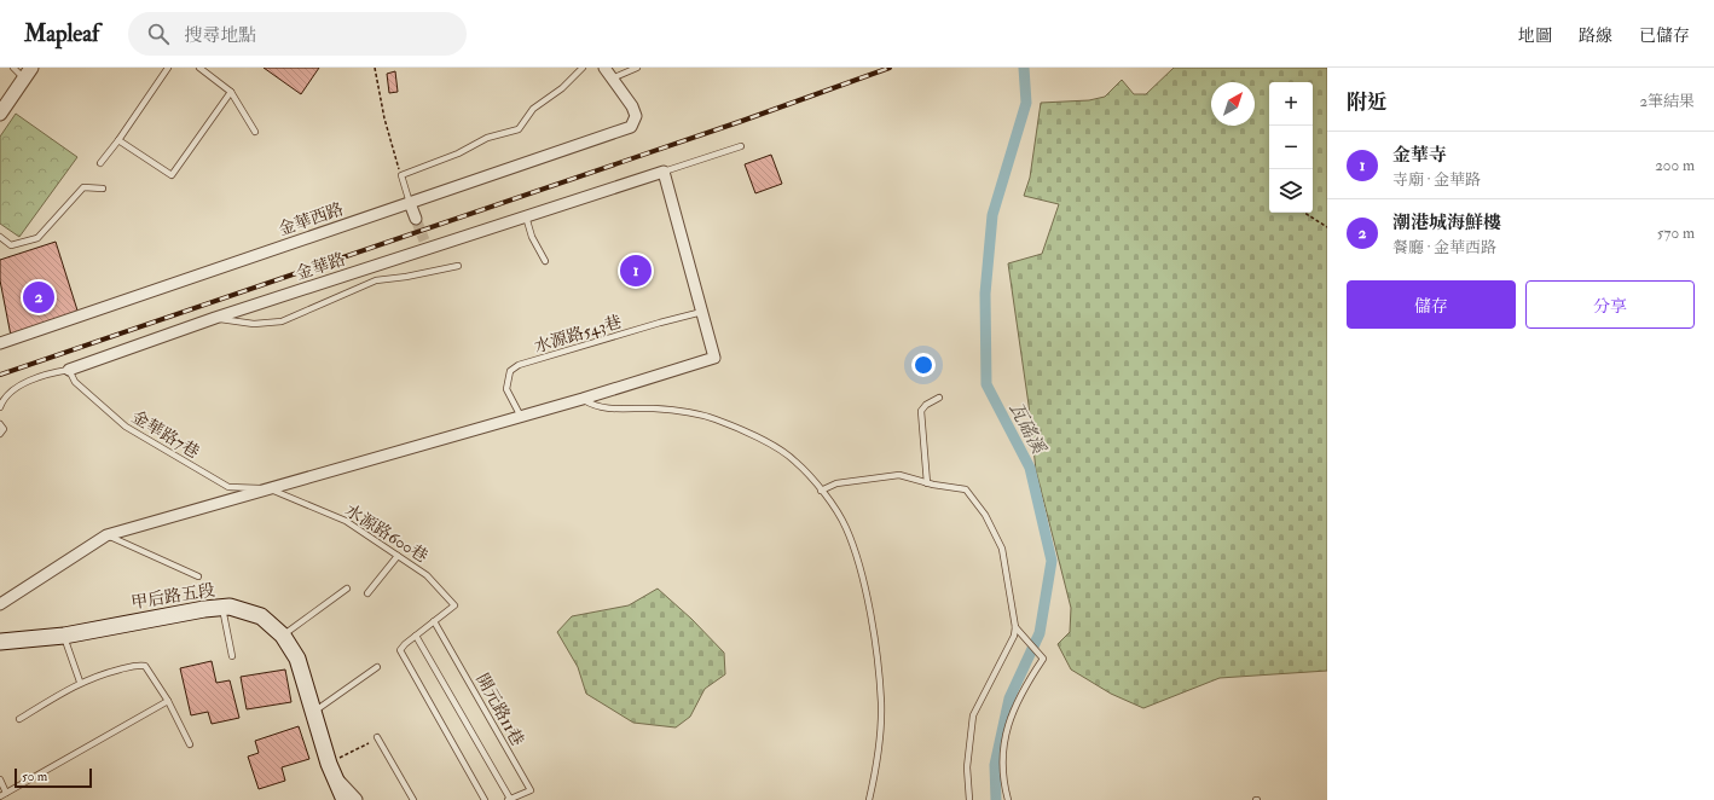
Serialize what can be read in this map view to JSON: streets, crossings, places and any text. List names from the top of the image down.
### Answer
{
  "streets": {
    "main road": ["甲后路五段"],
    "street": ["金華西路", "金華路"],
    "lane": [
      "水源路543巷",
      "金華路7巷",
      "水源路600巷",
      "開元路11巷"
    ]
  },
  "crossings": [
    ["金華路", "金華路7巷"],
    ["金華路7巷", "水源路600巷"],
    ["水源路600巷", "開元路11巷"]
  ],
  "water": ["瓦磘溪"],
  "scale_bar": "50 m",
  "north": "top right",
  "page": {
    "header": "Mapleaf",
    "search": "搜尋地點",
    "nav": ["地圖", "路線", "已儲存"],
    "heading": ["附近", "2筆結果"],
    "map_buttons": ["+", "−"],
    "list": [
      {
        "mark": "1",
        "name": "金華寺",
        "note": "寺廟 · 金華路",
        "value": "200 m"
      },
      {
        "mark": "2",
        "name": "潮港城海鮮樓",
        "note": "餐廳 · 金華西路",
        "value": "570 m"
      }
    ],
    "pins": ["1", "2"],
    "buttons": ["儲存", "分享"],
    "scale": "50 m"
  }
}
